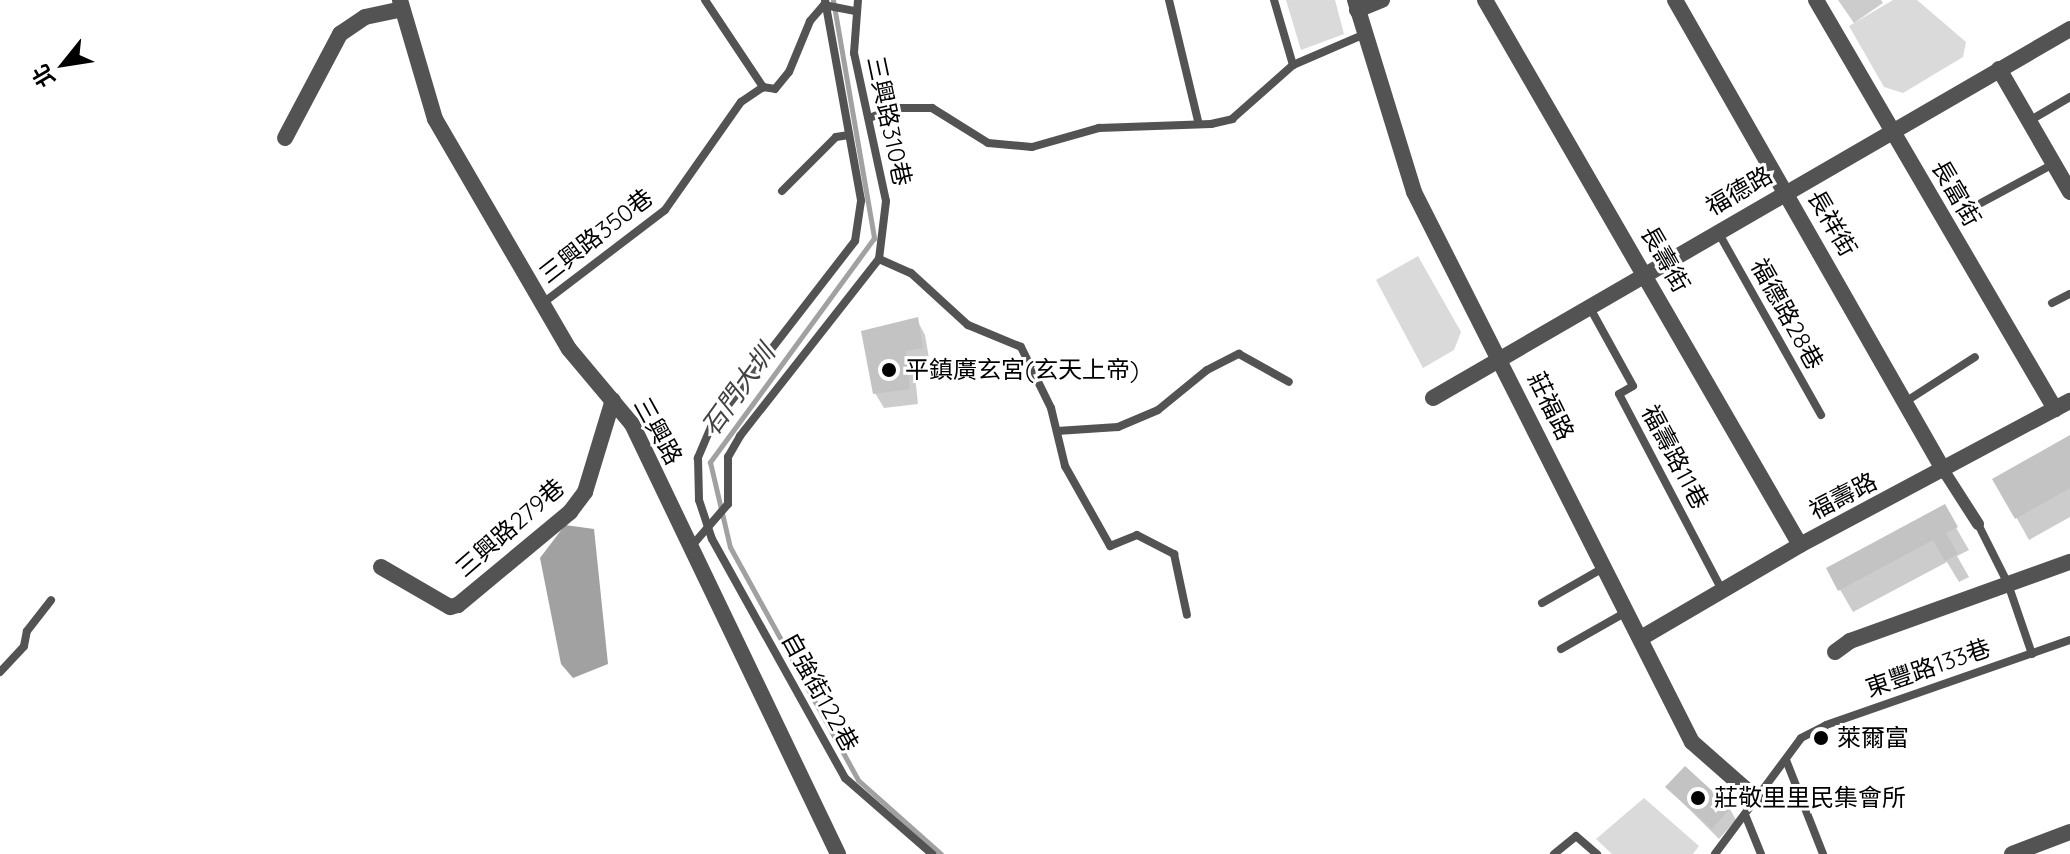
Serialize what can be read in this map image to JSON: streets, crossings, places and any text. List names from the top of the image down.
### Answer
{
  "streets": {
    "street": [
      "福德路",
      "長富街",
      "長祥街",
      "長壽街",
      "莊福路",
      "三興路",
      "福壽路",
      "三興路279巷"
    ],
    "lane": [
      "三興路310巷",
      "三興路350巷",
      "福德路28巷",
      "福壽路11巷",
      "東豐路133巷",
      "自強街122巷"
    ]
  },
  "crossings": [
    ["三興路310巷", "三興路350巷"],
    ["三興路310巷", "自強街122巷"],
    ["福德路", "長富街"],
    ["福德路", "長祥街"],
    ["福德路", "長壽街"],
    ["福德路", "福德路28巷"],
    ["福德路", "莊福路"],
    ["福德路", "福壽路11巷"],
    ["長富街", "福壽路"],
    ["長祥街", "福壽路"],
    ["三興路350巷", "三興路"],
    ["長壽街", "福壽路"],
    ["莊福路", "福壽路"],
    ["三興路", "三興路279巷"],
    ["福壽路11巷", "福壽路"]
  ],
  "water": ["石門大圳"],
  "places": ["平鎮廣玄宮(玄天上帝)", "萊爾富", "莊敬里里民集會所"],
  "north": "bottom left"
}
